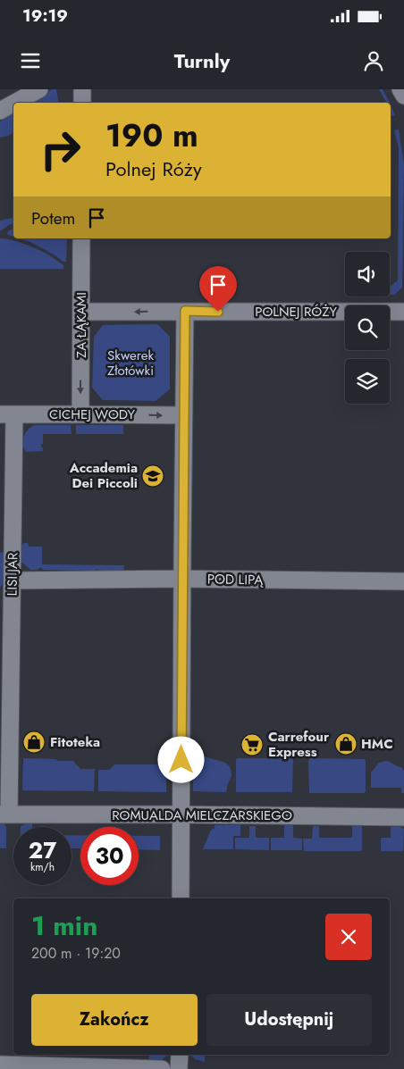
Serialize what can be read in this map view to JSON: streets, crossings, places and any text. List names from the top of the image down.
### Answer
{
  "streets": {
    "street": [
      "POLNEJ RÓŻY",
      "ZA ŁĄKAMI",
      "CICHEJ WODY",
      "LISI JAR",
      "POD LIPĄ",
      "ROMUALDA MIELCZARSKIEGO"
    ]
  },
  "crossings": [
    ["POLNEJ RÓŻY", "ZA ŁĄKAMI"],
    ["ZA ŁĄKAMI", "CICHEJ WODY"],
    ["CICHEJ WODY", "LISI JAR"],
    ["LISI JAR", "POD LIPĄ"],
    ["LISI JAR", "ROMUALDA MIELCZARSKIEGO"]
  ],
  "one_way": ["CICHEJ WODY"],
  "parks": ["Skwerek Złotówki"],
  "places": {
    "school or university": ["Accademia Dei Piccoli"],
    "shop": ["Fitoteka", "HMC"],
    "supermarket": ["Carrefour Express"]
  },
  "page": {
    "status": "19:19",
    "header": "Turnly",
    "turn": ["190 m", "Polnej Róży"],
    "then": "Potem",
    "speed": "27 km/h",
    "limit": "30",
    "heading": ["1 min", "200 m · 19:20"],
    "buttons": ["Zakończ", "Udostępnij"]
  }
}
